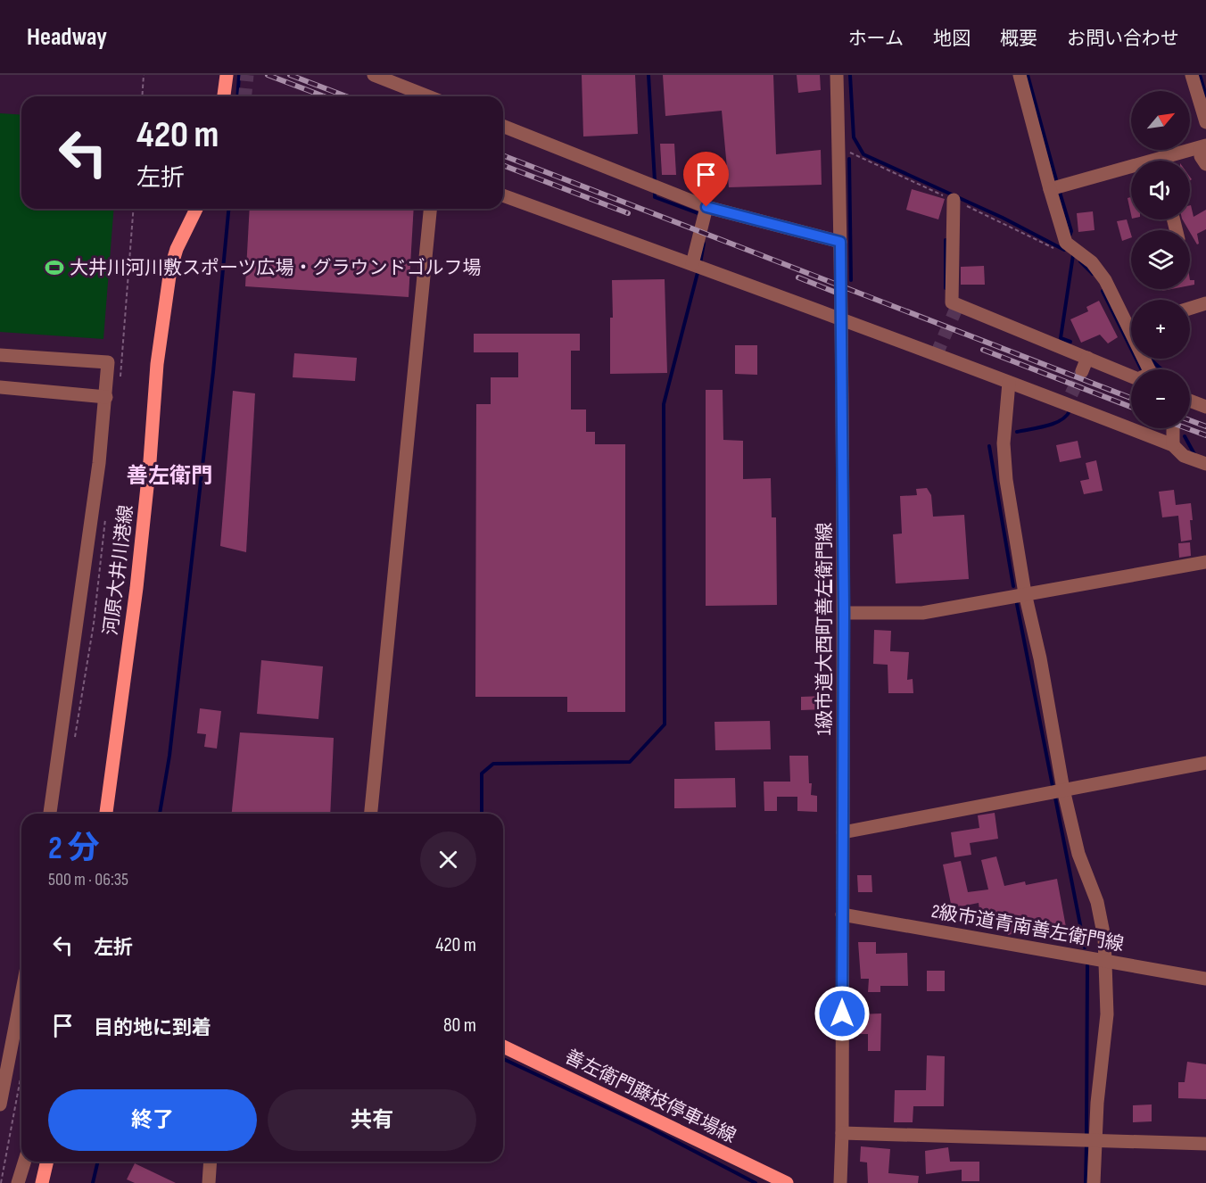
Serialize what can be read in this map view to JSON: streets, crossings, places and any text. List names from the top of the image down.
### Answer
{
  "streets": {
    "main road": ["河原大井川港線", "善左衛門藤枝停車場線"],
    "street": ["1級市道大西町善左衛門線", "2級市道青南善左衛門線"]
  },
  "crossings": [
    ["1級市道大西町善左衛門線", "2級市道青南善左衛門線"]
  ],
  "districts": ["善左衛門"],
  "places": {
    "sports": ["大井川河川敷スポーツ広場・グラウンドゴルフ場"]
  },
  "north": "top right",
  "page": {
    "header": "Headway",
    "nav": [
      "ホーム",
      "地図",
      "概要",
      "お問い合わせ"
    ],
    "map_buttons": ["+", "−"],
    "turn": ["420 m", "左折"],
    "heading": ["2 分", "500 m · 06:35"],
    "list": [
      {
        "name": "左折",
        "value": "420 m"
      },
      {
        "name": "目的地に到着",
        "value": "80 m"
      }
    ],
    "buttons": ["終了", "共有"]
  }
}
